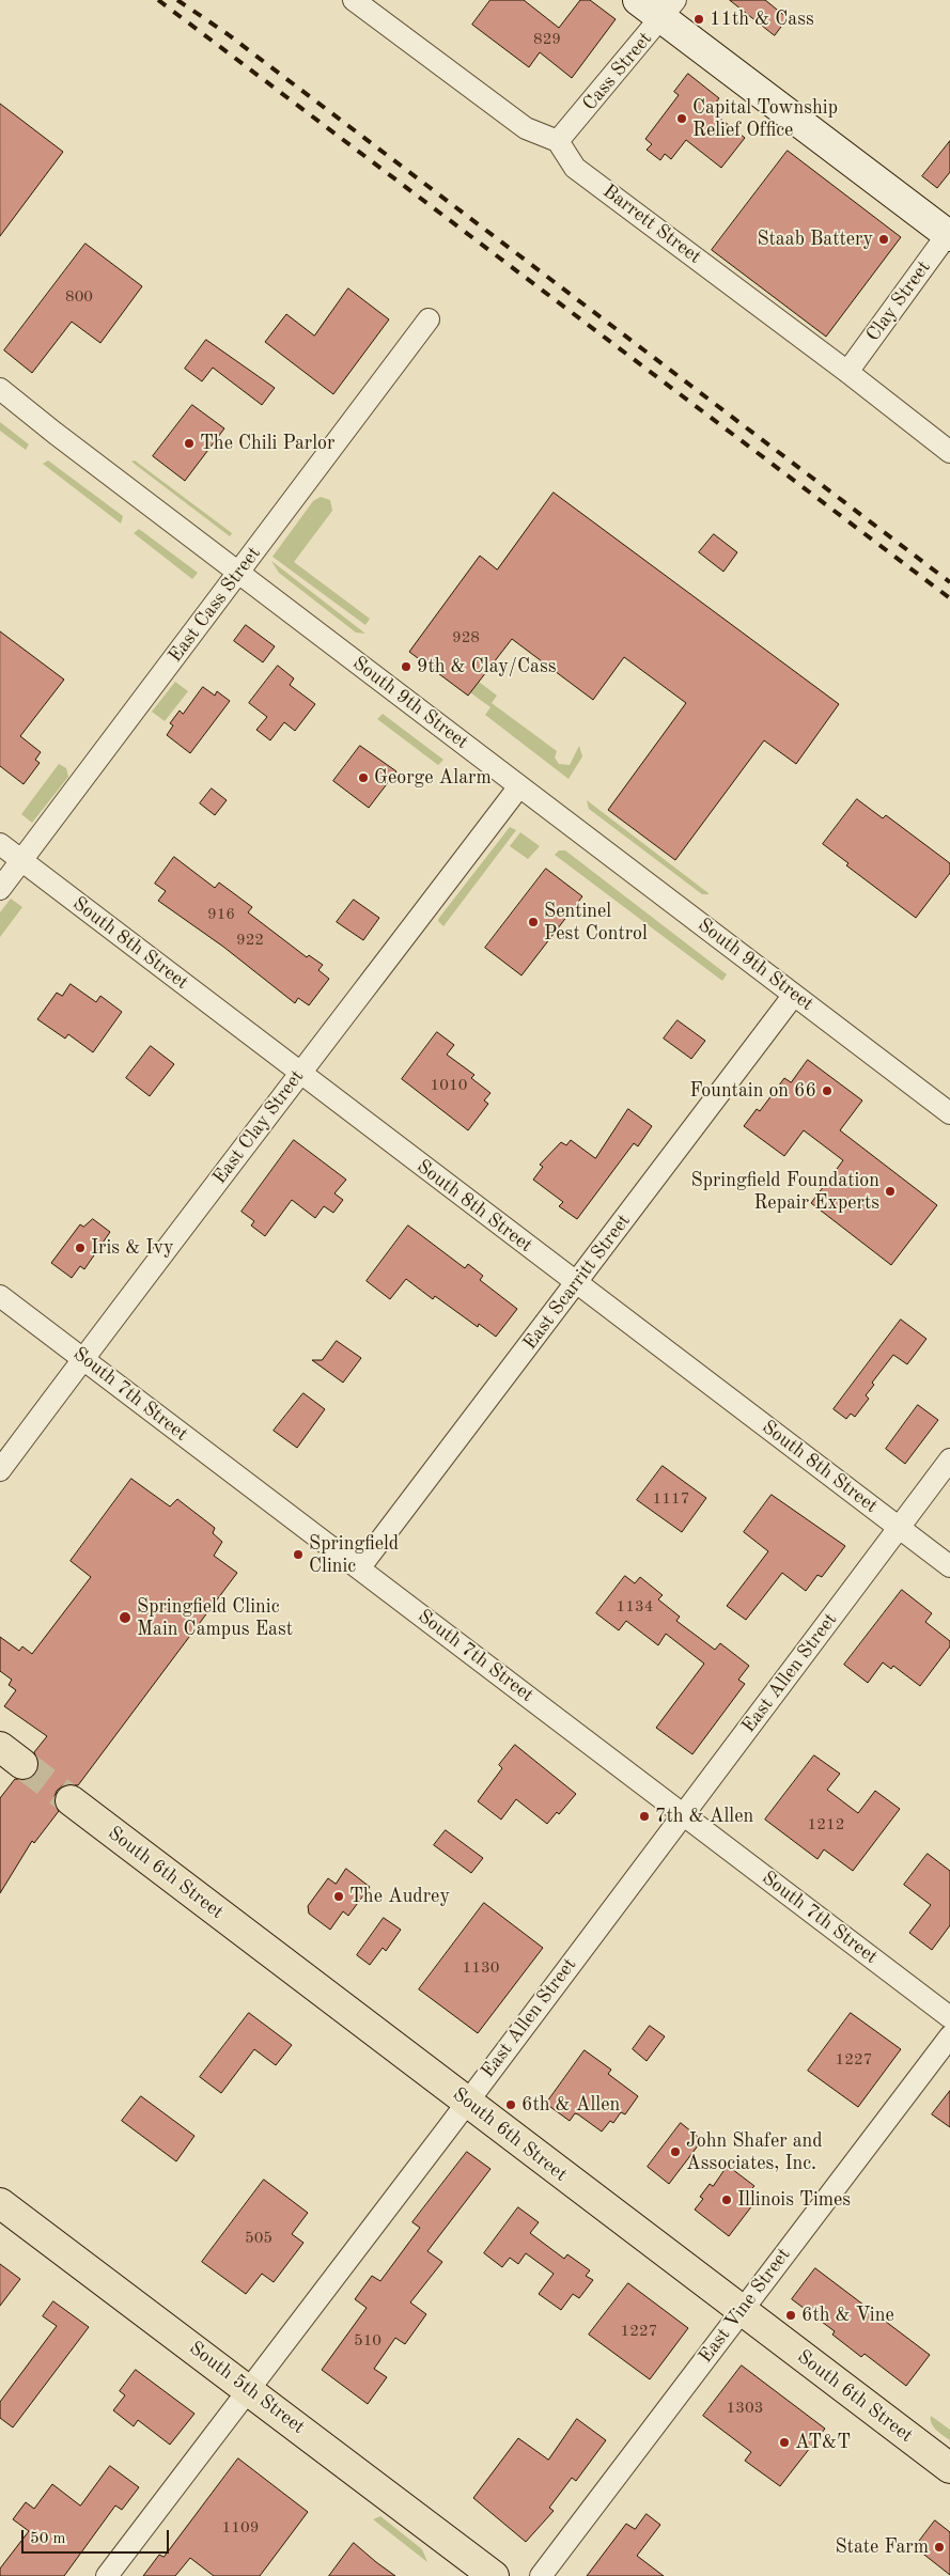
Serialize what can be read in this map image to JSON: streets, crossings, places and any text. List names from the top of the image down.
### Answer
{
  "streets": {
    "main road": ["South 6th Street", "South 5th Street"],
    "street": [
      "Cass Street",
      "Barrett Street",
      "Clay Street",
      "East Cass Street",
      "South 9th Street",
      "South 8th Street",
      "East Clay Street",
      "East Scarritt Street",
      "South 7th Street",
      "East Allen Street",
      "East Vine Street"
    ]
  },
  "crossings": [
    ["Cass Street", "Barrett Street"],
    ["Barrett Street", "Clay Street"],
    ["East Cass Street", "South 9th Street"],
    ["East Cass Street", "South 8th Street"],
    ["South 9th Street", "East Clay Street"],
    ["South 9th Street", "East Scarritt Street"],
    ["South 8th Street", "East Clay Street"],
    ["South 8th Street", "East Scarritt Street"],
    ["South 8th Street", "East Allen Street"],
    ["East Clay Street", "South 7th Street"],
    ["East Scarritt Street", "South 7th Street"],
    ["South 7th Street", "East Allen Street"],
    ["East Allen Street", "South 6th Street"],
    ["East Allen Street", "South 5th Street"],
    ["South 6th Street", "East Vine Street"]
  ],
  "places": [
    "11th & Cass",
    "Capital Township Relief Office",
    "Staab Battery",
    "The Chili Parlor",
    "9th & Clay/Cass",
    "George Alarm",
    "Sentinel Pest Control",
    "Fountain on 66",
    "Springfield Foundation Repair Experts",
    "Iris & Ivy",
    "Springfield Clinic",
    "Springfield Clinic Main Campus East",
    "7th & Allen",
    "The Audrey",
    "6th & Allen",
    "John Shafer and Associates, Inc.",
    "Illinois Times",
    "6th & Vine",
    "AT&T",
    "State Farm"
  ],
  "house_numbers": [
    "829",
    "800",
    "928",
    "916",
    "922",
    "1010",
    "1117",
    "1134",
    "1212",
    "1130",
    "1227",
    "505",
    "1227",
    "510",
    "1303",
    "1109"
  ],
  "scale_bar": "50 m"
}
